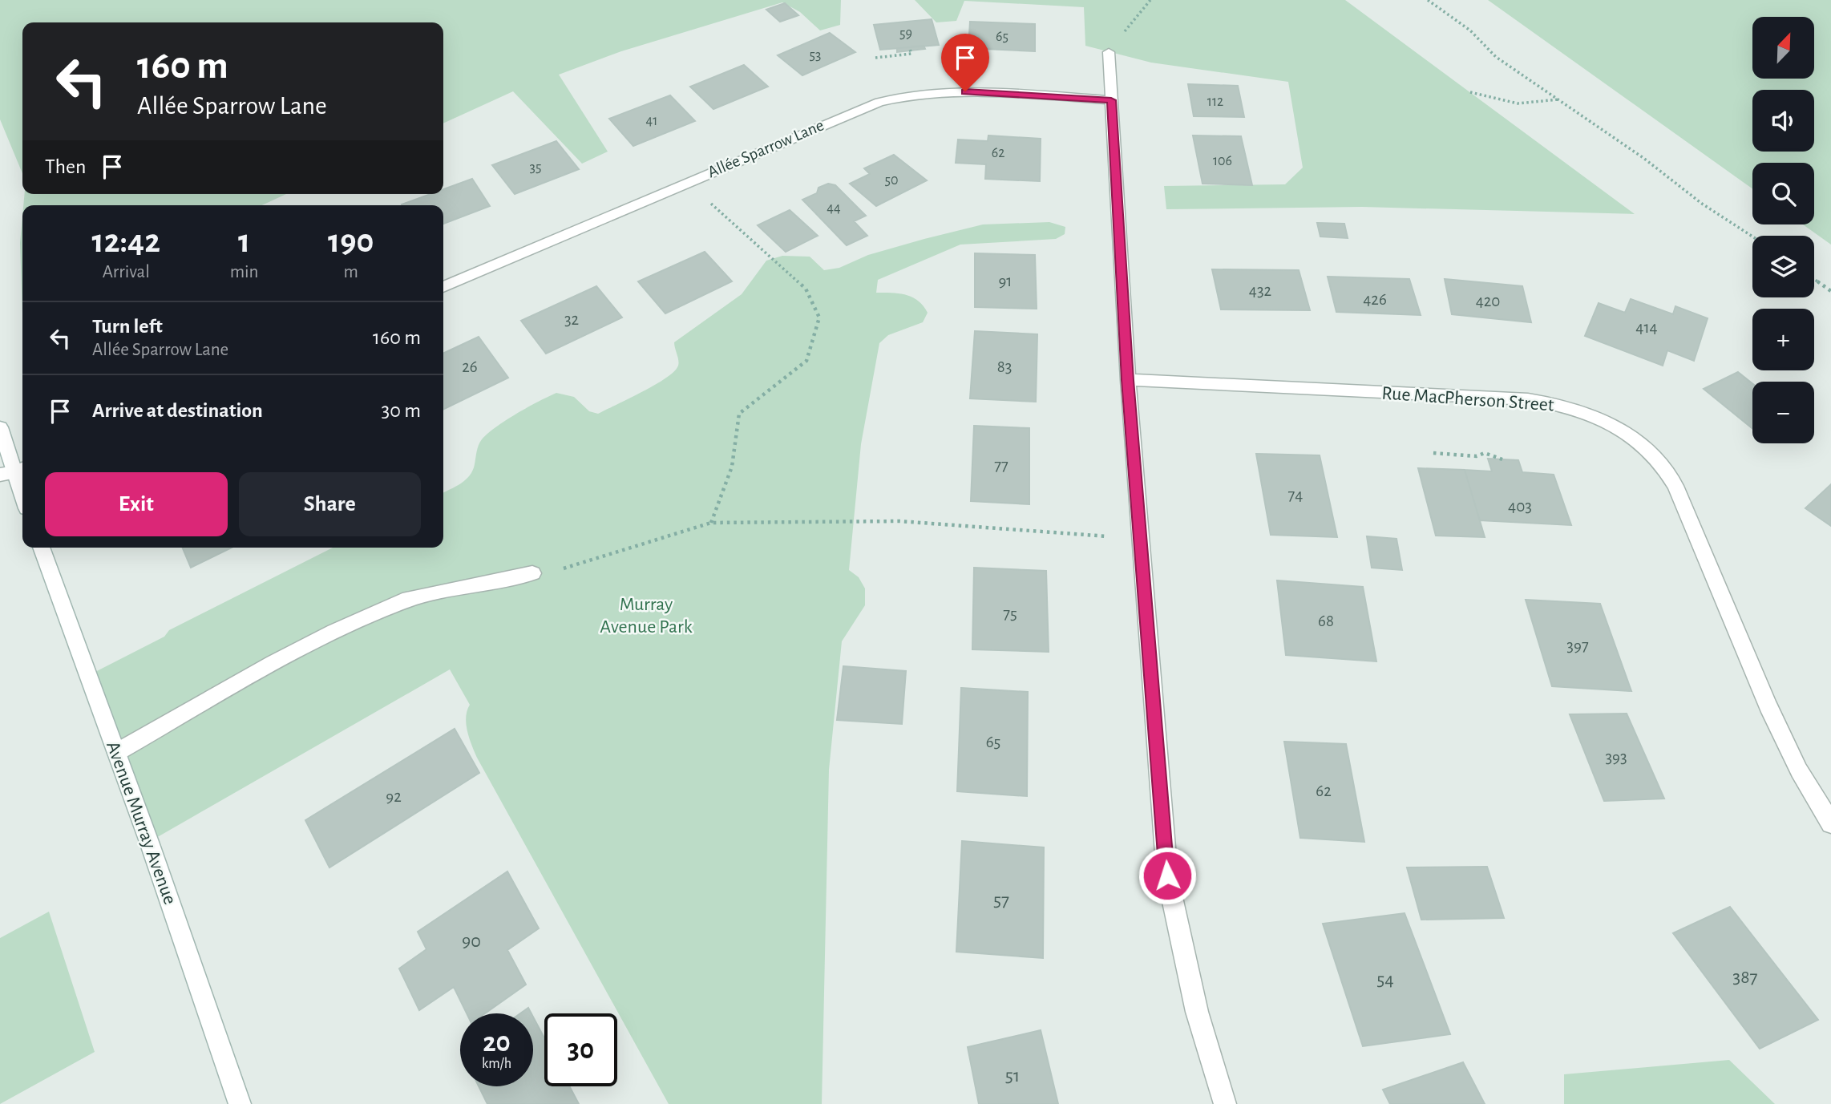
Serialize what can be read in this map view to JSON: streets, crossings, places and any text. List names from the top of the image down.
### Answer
{
  "streets": {
    "street": ["Allée Sparrow Lane", "Rue MacPherson Street", "Avenue Murray Avenue"]
  },
  "parks": ["Murray Avenue Park"],
  "house_numbers": [
    "59",
    "65",
    "53",
    "112",
    "41",
    "62",
    "106",
    "35",
    "50",
    "44",
    "91",
    "432",
    "426",
    "420",
    "32",
    "414",
    "26",
    "83",
    "77",
    "74",
    "403",
    "75",
    "68",
    "397",
    "65",
    "393",
    "62",
    "92",
    "57",
    "90",
    "387",
    "54",
    "51"
  ],
  "north": "top right",
  "page": {
    "map_buttons": ["+", "−"],
    "turn": ["160 m", "Allée Sparrow Lane"],
    "then": "Then",
    "eta": [
      "12:42",
      "Arrival",
      "1",
      "min",
      "190",
      "m"
    ],
    "list": [
      {
        "name": "Turn left",
        "note": "Allée Sparrow Lane",
        "value": "160 m"
      },
      {
        "name": "Arrive at destination",
        "value": "30 m"
      }
    ],
    "buttons": ["Exit", "Share"],
    "speed": "20 km/h",
    "limit": "30"
  }
}
